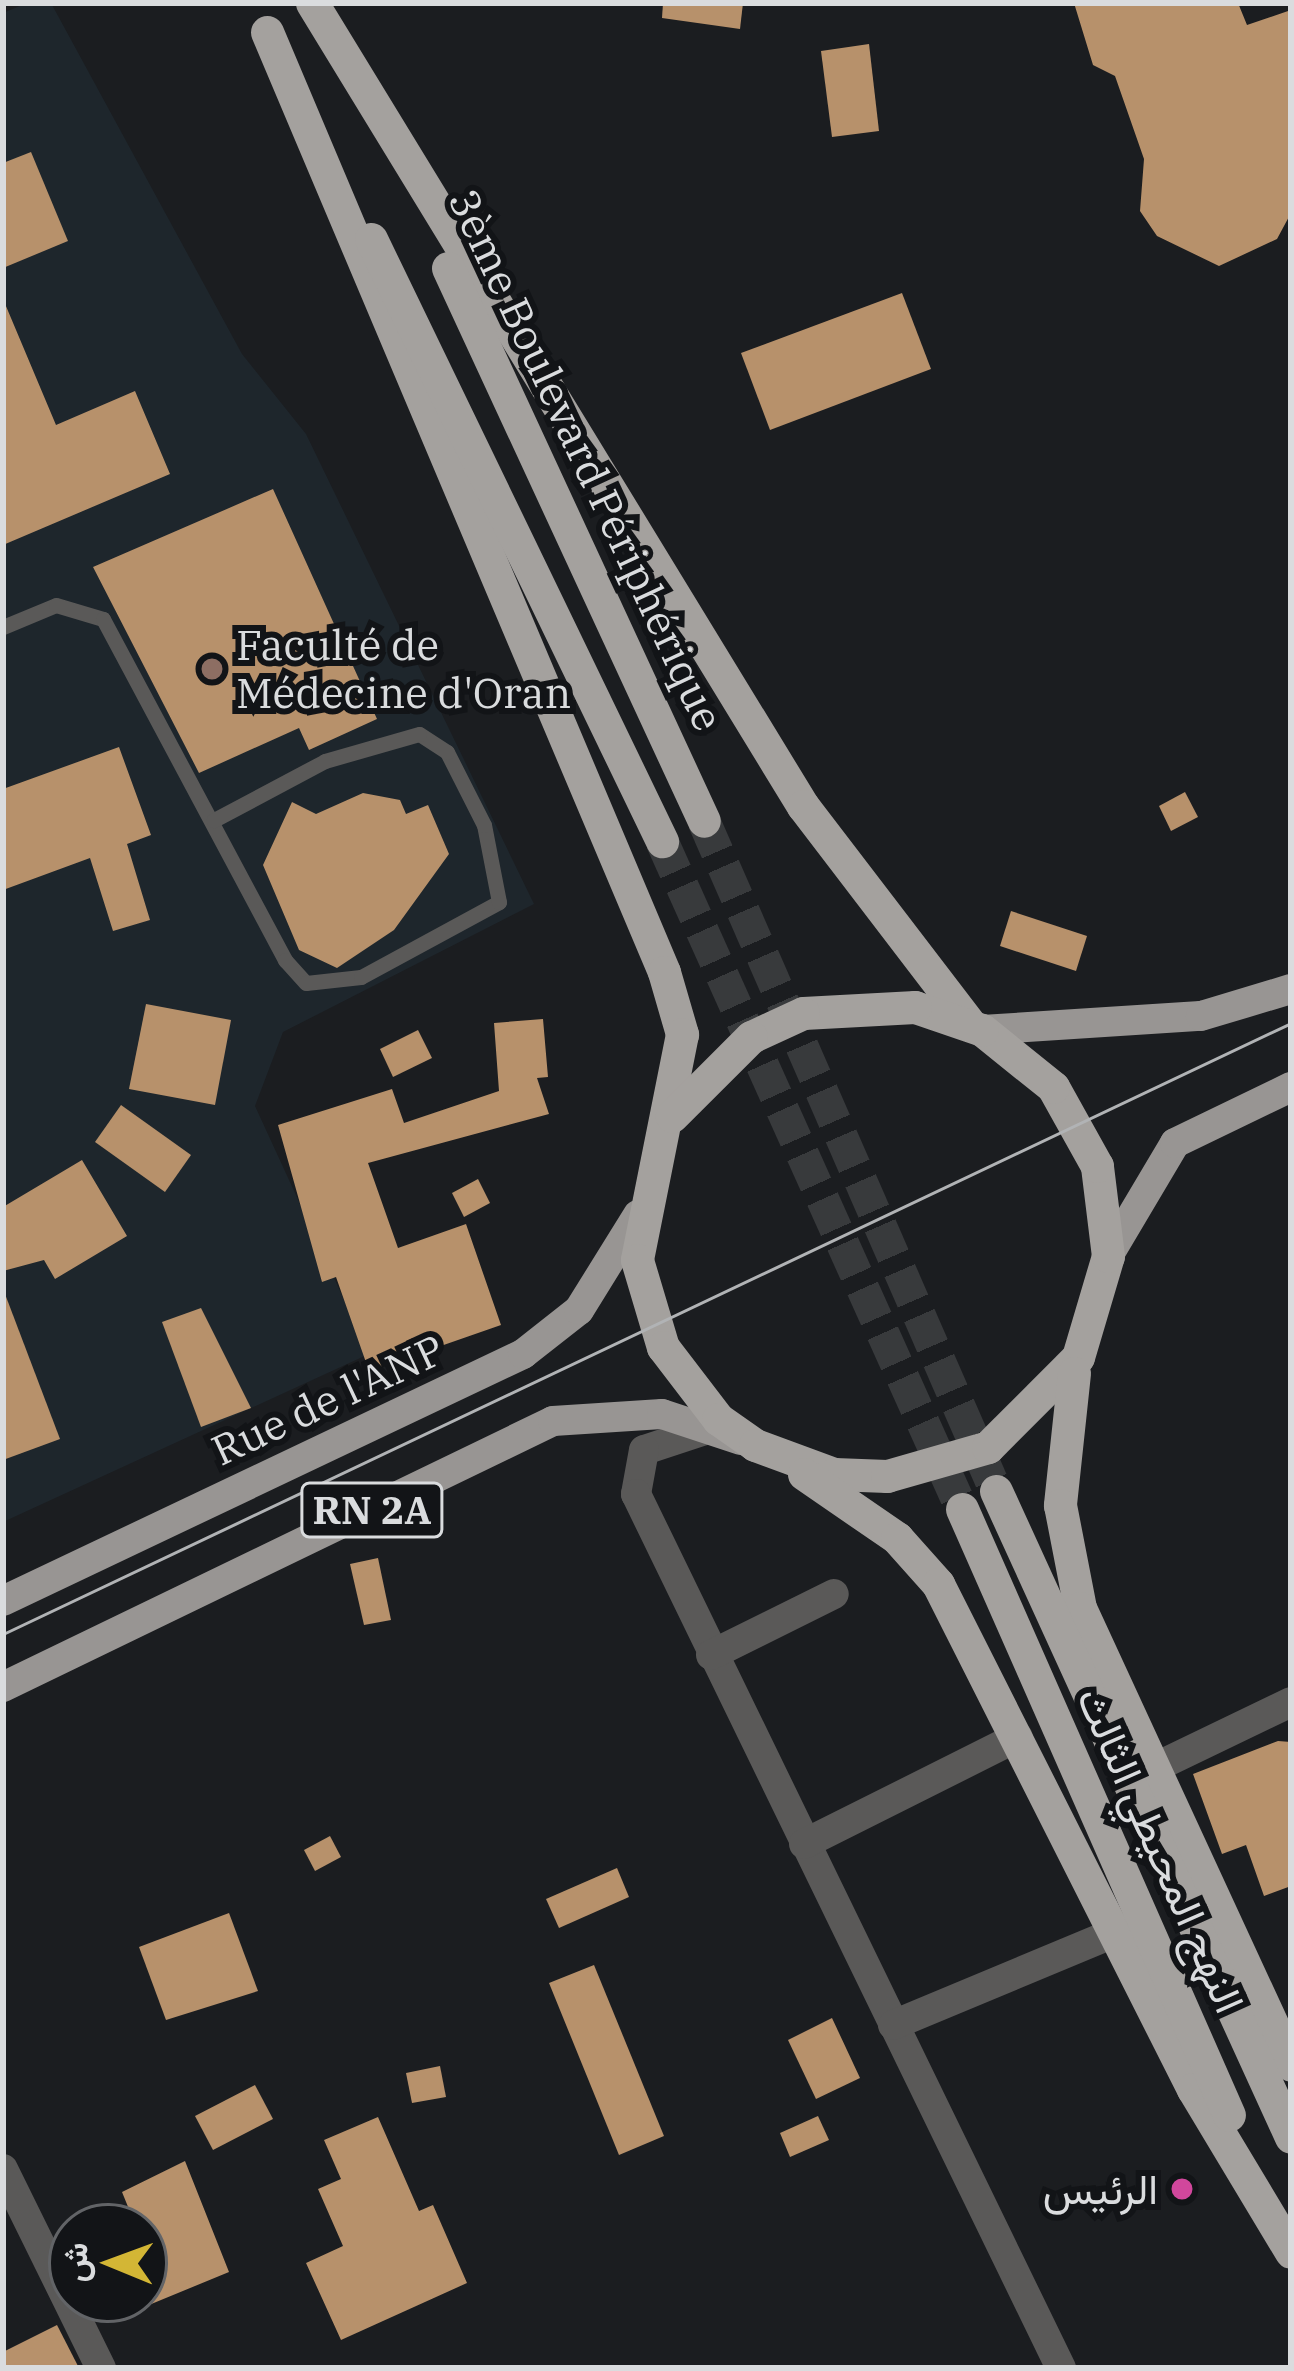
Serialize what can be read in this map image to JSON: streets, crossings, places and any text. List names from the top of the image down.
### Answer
{
  "streets": {
    "highway": ["3ème Boulevard Périphérique", "النهج المحيطي الثالث"],
    "main road": ["Rue de l'ANP", "RN 2A"]
  },
  "places": ["Faculté de Médecine d'Oran", "الرئيس"],
  "north": "left"
}
